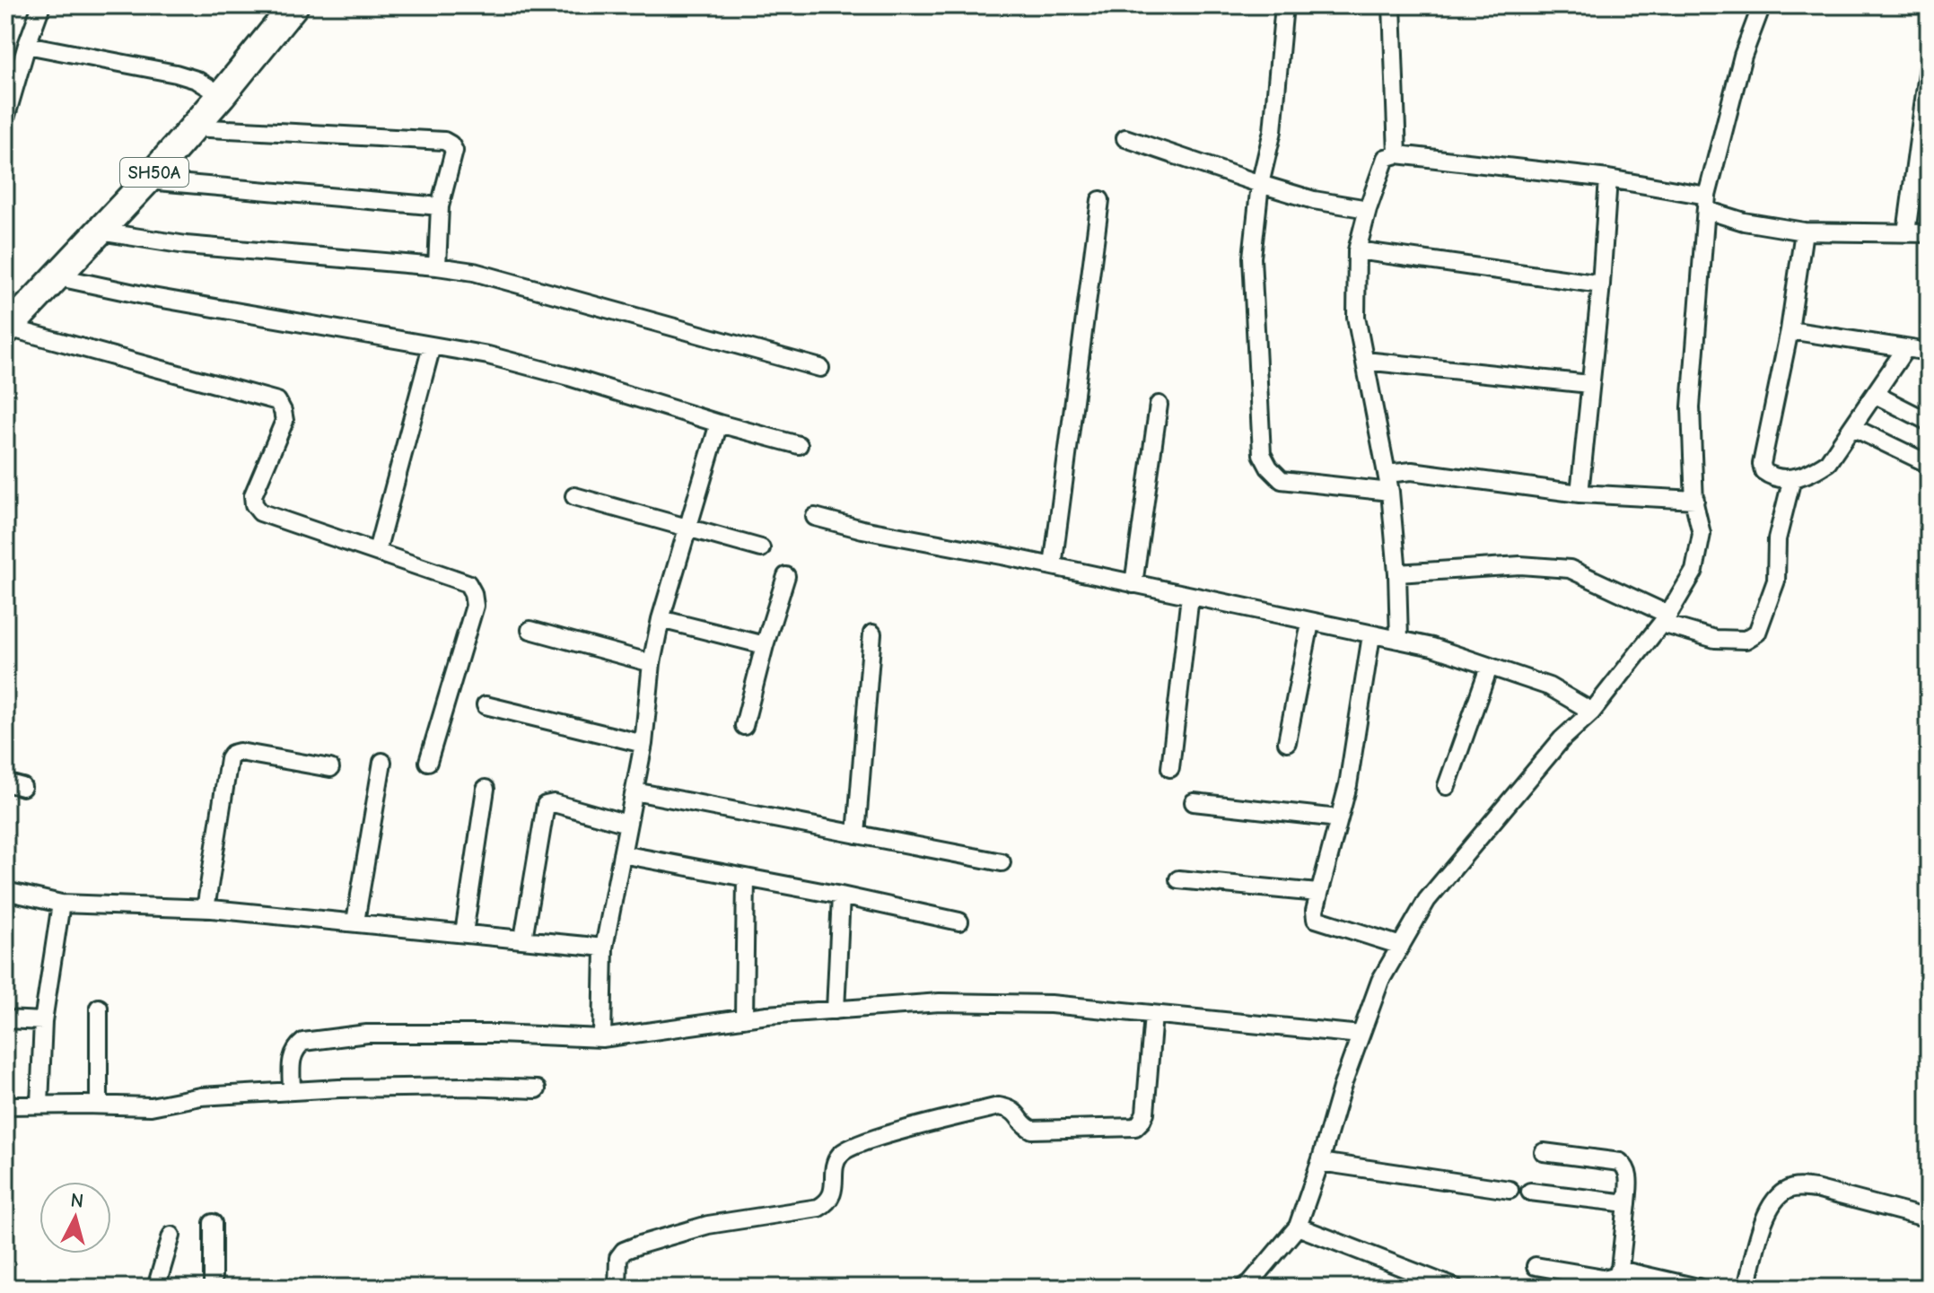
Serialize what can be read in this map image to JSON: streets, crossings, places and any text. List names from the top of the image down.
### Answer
{
  "streets": {
    "main road": ["SH50A"]
  },
  "north": "top"
}
